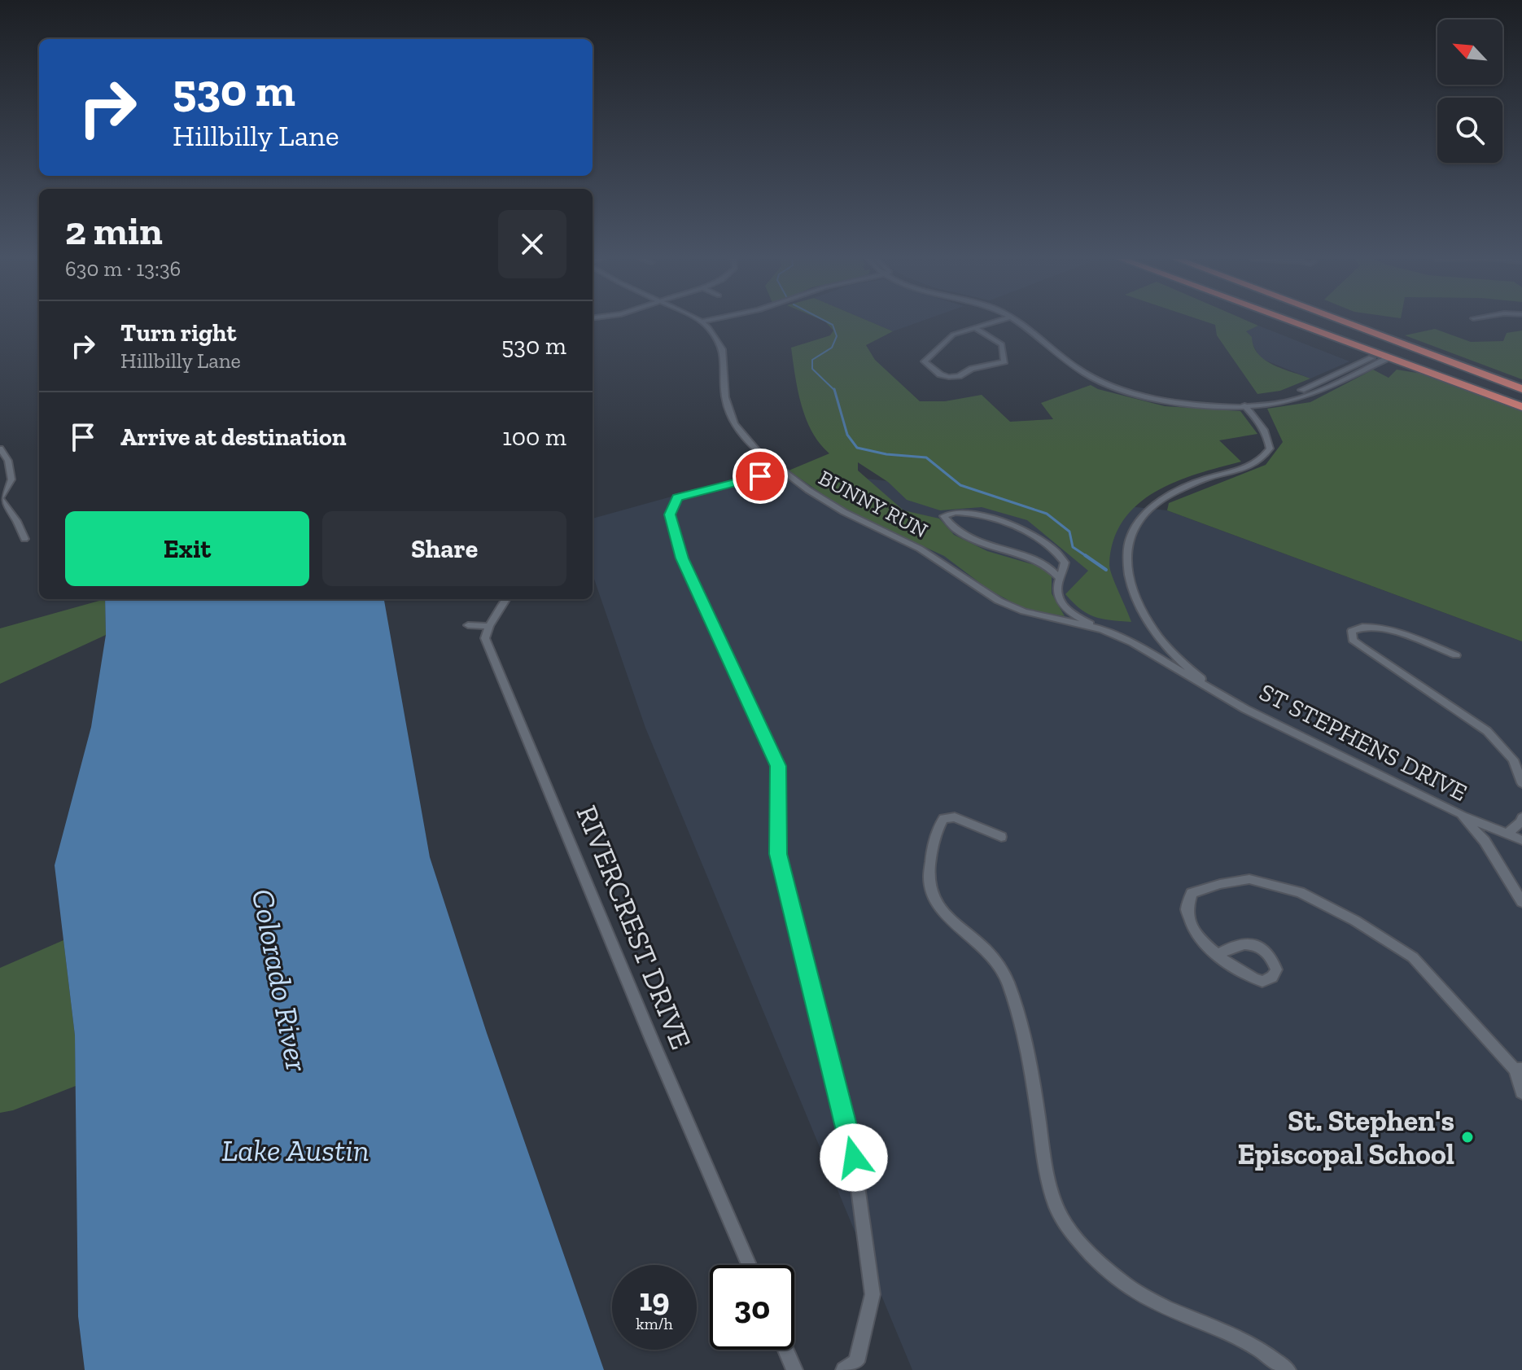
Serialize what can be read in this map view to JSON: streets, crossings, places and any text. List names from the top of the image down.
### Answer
{
  "streets": {
    "street": ["BUNNY RUN", "ST STEPHENS DRIVE", "RIVERCREST DRIVE"]
  },
  "crossings": [
    ["BUNNY RUN", "ST STEPHENS DRIVE"]
  ],
  "water": ["Colorado River", "Lake Austin"],
  "places": ["St. Stephen's Episcopal School"],
  "north": "top left",
  "page": {
    "turn": ["530 m", "Hillbilly Lane"],
    "heading": ["2 min", "630 m · 13:36"],
    "list": [
      {
        "name": "Turn right",
        "note": "Hillbilly Lane",
        "value": "530 m"
      },
      {
        "name": "Arrive at destination",
        "value": "100 m"
      }
    ],
    "buttons": ["Exit", "Share"],
    "speed": "19 km/h",
    "limit": "30"
  }
}
